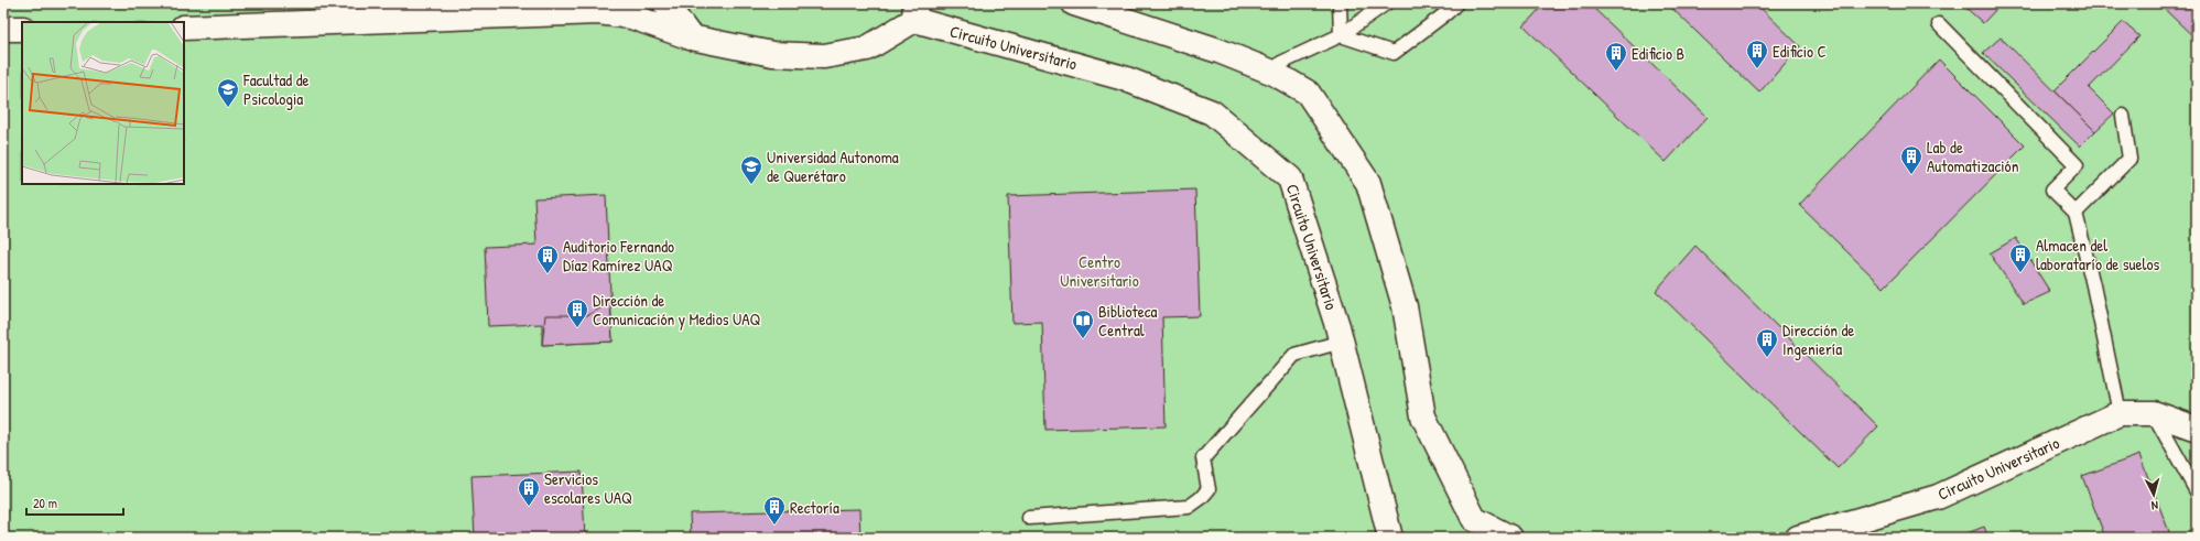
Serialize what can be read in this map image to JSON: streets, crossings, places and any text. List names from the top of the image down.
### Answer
{
  "streets": {
    "street": ["Circuito Universitario"]
  },
  "parks": ["Centro Universitario"],
  "places": {
    "building": [
      "Edificio C",
      "Edificio B",
      "Lab de Automatización",
      "Almacen del laboratarío de suelos",
      "Auditorio Fernando Díaz Ramírez UAQ",
      "Dirección de Comunicación y Medios UAQ",
      "Dirección de Ingeniería",
      "Servicios escolares UAQ",
      "Rectoría"
    ],
    "school or university": ["Facultad de Psicologia", "Universidad Autonoma de Querétaro"],
    "library": ["Biblioteca Central"]
  },
  "scale_bar": "20 m",
  "north": "bottom"
}
